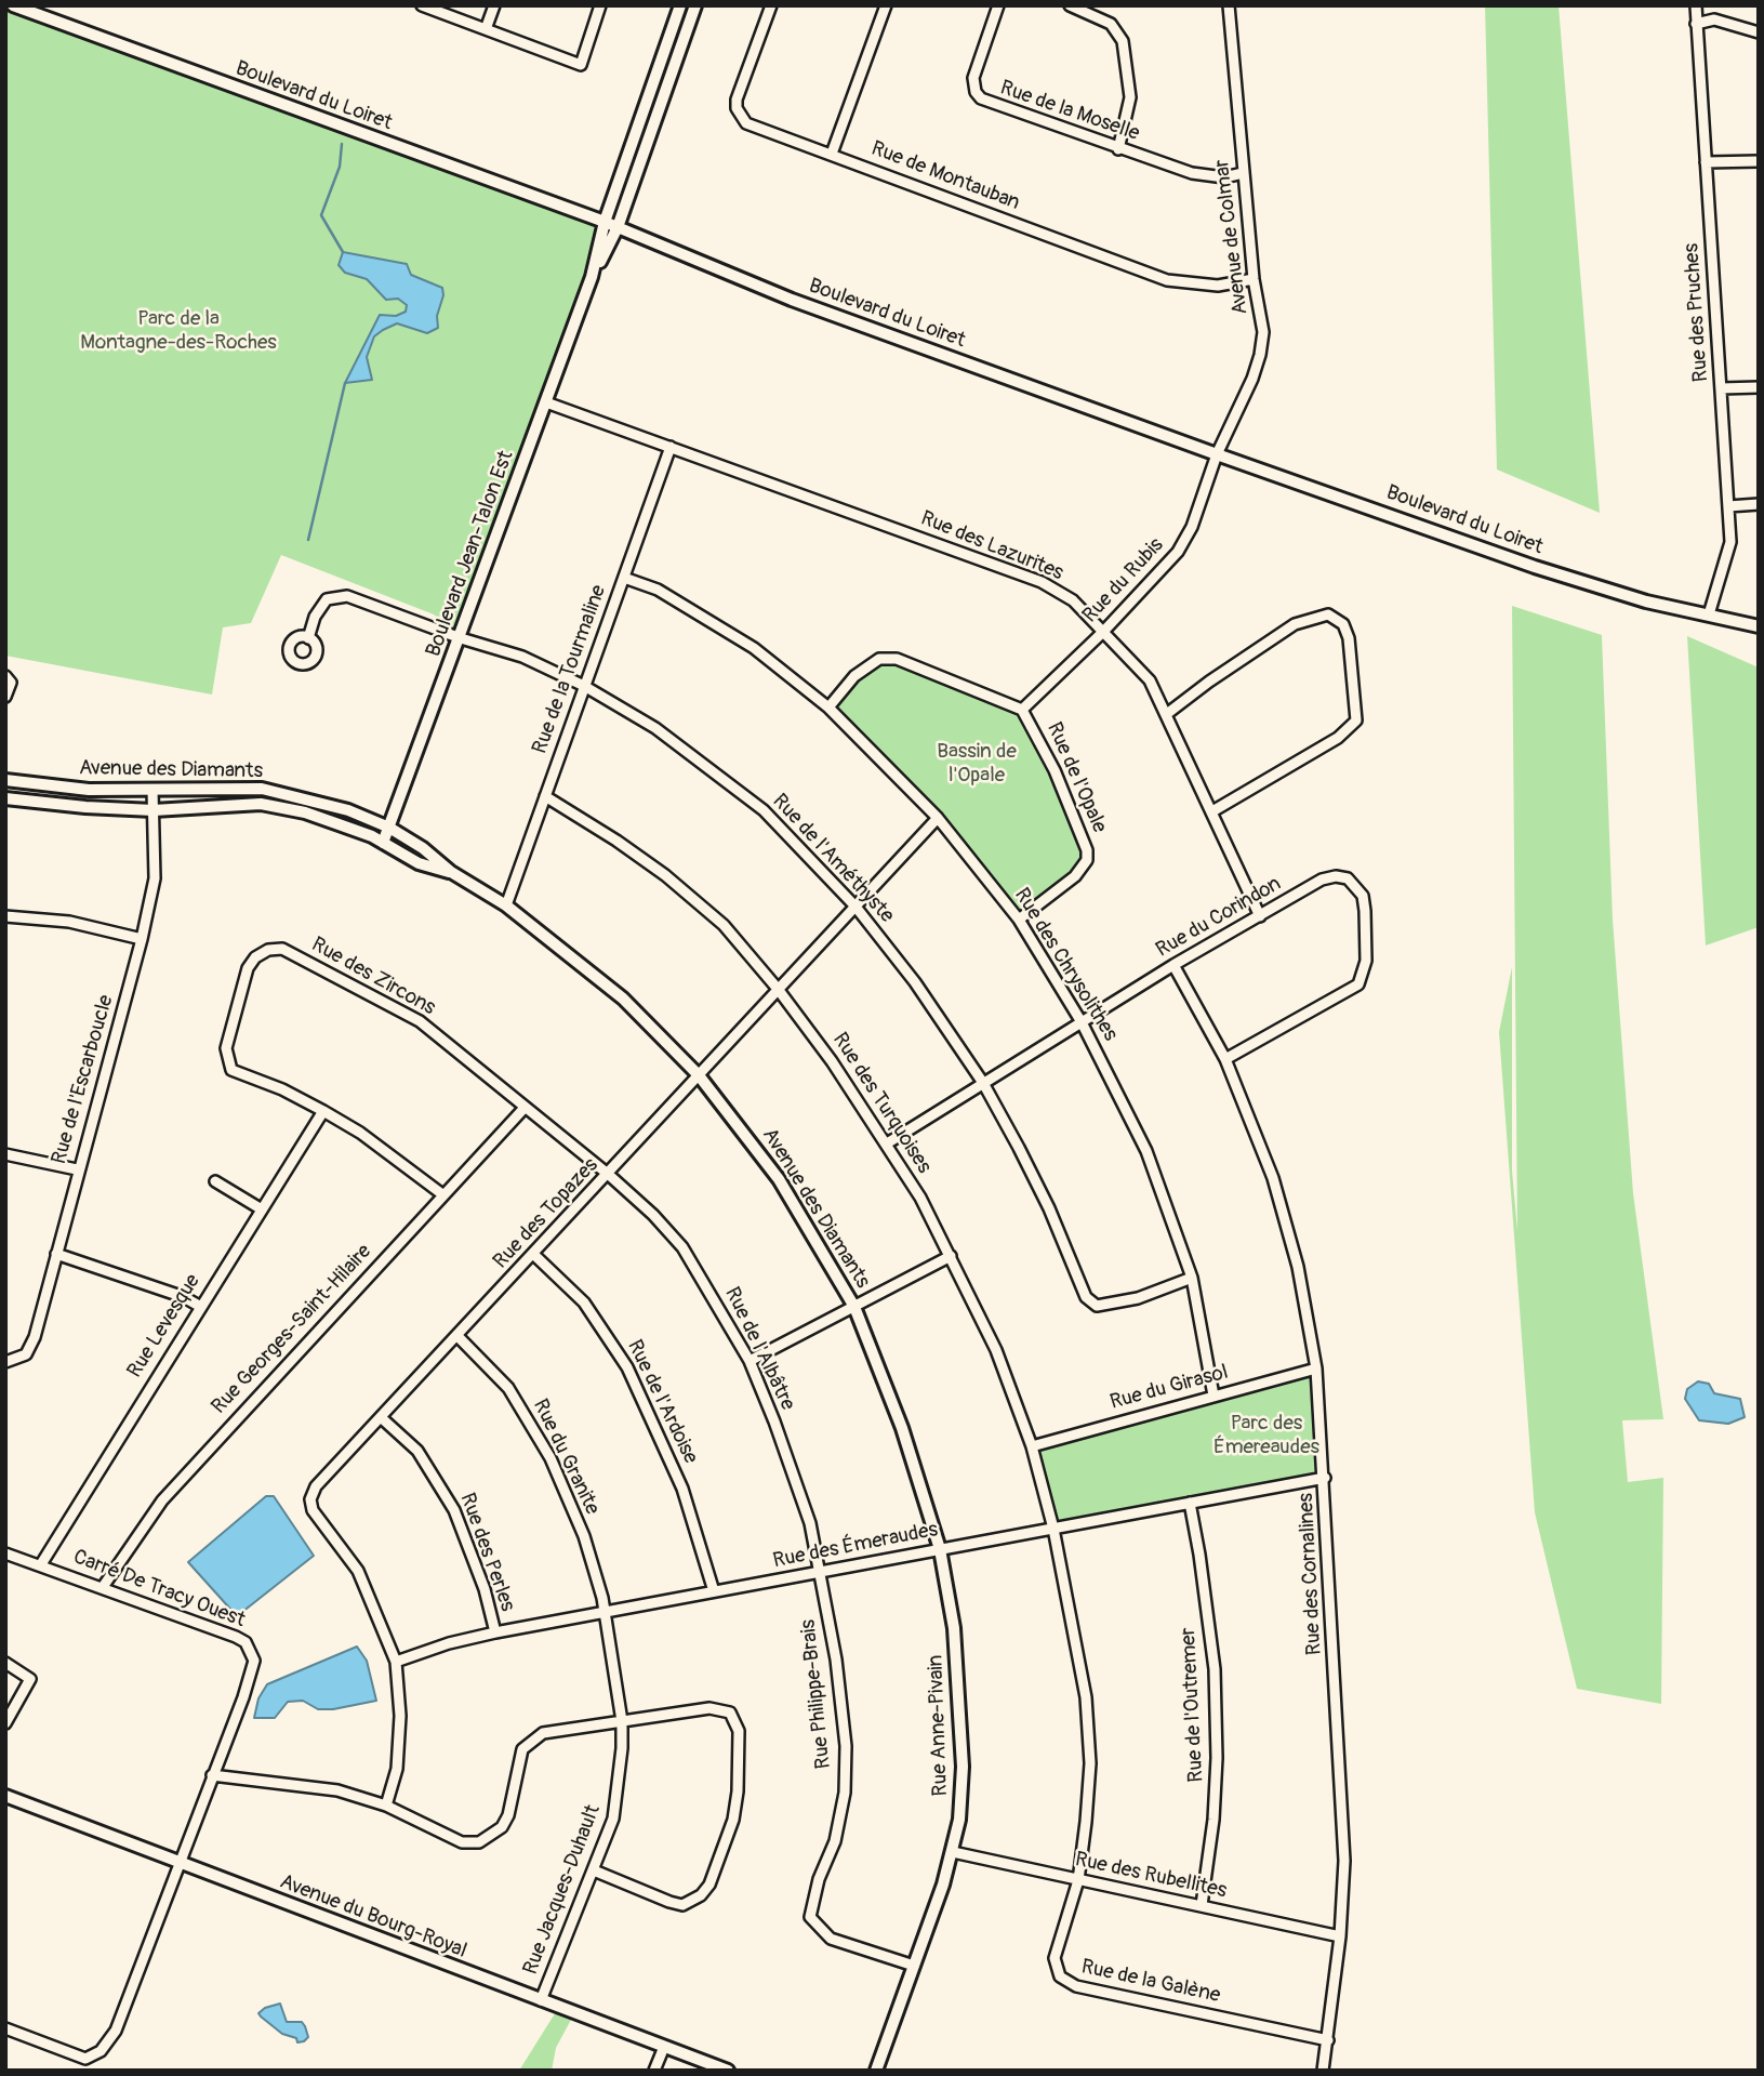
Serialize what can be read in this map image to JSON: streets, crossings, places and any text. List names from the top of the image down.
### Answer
{
  "streets": {
    "street": [
      "Boulevard du Loiret",
      "Rue de la Moselle",
      "Rue de Montauban",
      "Avenue de Colmar",
      "Rue des Pruches",
      "Rue des Lazurites",
      "Boulevard Jean-Talon Est",
      "Rue du Rubis",
      "Rue de la Tourmaline",
      "Avenue des Diamants",
      "Rue de l'Opale",
      "Rue de l'Améthyste",
      "Rue du Corindon",
      "Rue des Chrysolithes",
      "Rue des Zircons",
      "Rue de l'Escarboucle",
      "Rue des Turquoises",
      "Rue des Topazes",
      "Rue Levesque",
      "Rue Georges-Saint-Hilaire",
      "Rue de l'Albâtre",
      "Rue du Girasol",
      "Rue de l'Ardoise",
      "Rue du Granite",
      "Rue des Émeraudes",
      "Rue des Perles",
      "Rue des Cornalines",
      "Carré De Tracy Ouest",
      "Rue Philippe-Brais",
      "Rue de l'Outremer",
      "Rue Anne-Pivain",
      "Rue des Rubellites",
      "Rue Jacques-Duhault",
      "Avenue du Bourg-Royal",
      "Rue de la Galène"
    ]
  },
  "crossings": [
    ["Boulevard du Loiret", "Avenue de Colmar"],
    ["Boulevard du Loiret", "Rue des Pruches"],
    ["Boulevard du Loiret", "Boulevard Jean-Talon Est"],
    ["Boulevard du Loiret", "Rue du Rubis"],
    ["Rue de la Moselle", "Avenue de Colmar"],
    ["Rue de Montauban", "Avenue de Colmar"],
    ["Avenue de Colmar", "Rue du Rubis"],
    ["Rue des Lazurites", "Boulevard Jean-Talon Est"],
    ["Rue des Lazurites", "Rue du Rubis"],
    ["Rue des Lazurites", "Rue de la Tourmaline"],
    ["Rue des Lazurites", "Rue du Corindon"],
    ["Boulevard Jean-Talon Est", "Avenue des Diamants"],
    ["Boulevard Jean-Talon Est", "Rue de l'Améthyste"],
    ["Rue du Rubis", "Rue de l'Opale"],
    ["Rue de la Tourmaline", "Avenue des Diamants"],
    ["Rue de la Tourmaline", "Rue de l'Améthyste"],
    ["Rue de la Tourmaline", "Rue des Chrysolithes"],
    ["Rue de la Tourmaline", "Rue des Turquoises"],
    ["Avenue des Diamants", "Rue de l'Escarboucle"],
    ["Avenue des Diamants", "Rue des Topazes"],
    ["Avenue des Diamants", "Rue des Émeraudes"],
    ["Avenue des Diamants", "Rue Anne-Pivain"],
    ["Rue de l'Opale", "Rue des Chrysolithes"],
    ["Rue de l'Améthyste", "Rue du Corindon"],
    ["Rue de l'Améthyste", "Rue des Chrysolithes"],
    ["Rue de l'Améthyste", "Rue des Topazes"],
    ["Rue du Corindon", "Rue des Chrysolithes"],
    ["Rue du Corindon", "Rue des Turquoises"],
    ["Rue du Corindon", "Rue des Cornalines"],
    ["Rue des Chrysolithes", "Rue des Topazes"],
    ["Rue des Chrysolithes", "Rue du Girasol"],
    ["Rue des Zircons", "Rue des Topazes"],
    ["Rue des Zircons", "Rue Levesque"],
    ["Rue des Zircons", "Rue Georges-Saint-Hilaire"],
    ["Rue des Zircons", "Rue de l'Albâtre"],
    ["Rue des Turquoises", "Rue des Topazes"],
    ["Rue des Turquoises", "Rue du Girasol"],
    ["Rue des Turquoises", "Rue des Émeraudes"],
    ["Rue des Turquoises", "Rue de la Galène"],
    ["Rue des Topazes", "Rue de l'Albâtre"],
    ["Rue des Topazes", "Rue de l'Ardoise"],
    ["Rue des Topazes", "Rue du Granite"],
    ["Rue des Topazes", "Rue des Émeraudes"],
    ["Rue des Topazes", "Rue des Perles"],
    ["Rue Levesque", "Carré De Tracy Ouest"],
    ["Rue Georges-Saint-Hilaire", "Carré De Tracy Ouest"],
    ["Rue de l'Albâtre", "Rue des Émeraudes"],
    ["Rue de l'Albâtre", "Rue Philippe-Brais"],
    ["Rue du Girasol", "Rue des Cornalines"],
    ["Rue de l'Ardoise", "Rue des Émeraudes"],
    ["Rue du Granite", "Rue des Émeraudes"],
    ["Rue du Granite", "Rue Jacques-Duhault"],
    ["Rue des Émeraudes", "Rue des Perles"],
    ["Rue des Émeraudes", "Rue des Cornalines"],
    ["Rue des Émeraudes", "Rue Philippe-Brais"],
    ["Rue des Émeraudes", "Rue de l'Outremer"],
    ["Rue des Émeraudes", "Rue Anne-Pivain"],
    ["Rue des Émeraudes", "Rue Jacques-Duhault"],
    ["Rue des Émeraudes", "Rue de la Galène"],
    ["Rue des Cornalines", "Rue des Rubellites"],
    ["Rue des Cornalines", "Rue de la Galène"],
    ["Carré De Tracy Ouest", "Avenue du Bourg-Royal"],
    ["Rue Philippe-Brais", "Rue Anne-Pivain"],
    ["Rue de l'Outremer", "Rue des Rubellites"],
    ["Rue Anne-Pivain", "Rue des Rubellites"],
    ["Rue des Rubellites", "Rue de la Galène"],
    ["Rue Jacques-Duhault", "Avenue du Bourg-Royal"]
  ],
  "parks": ["Parc de la Montagne-des-Roches", "Bassin de l'Opale", "Parc des Émereaudes"]
}
